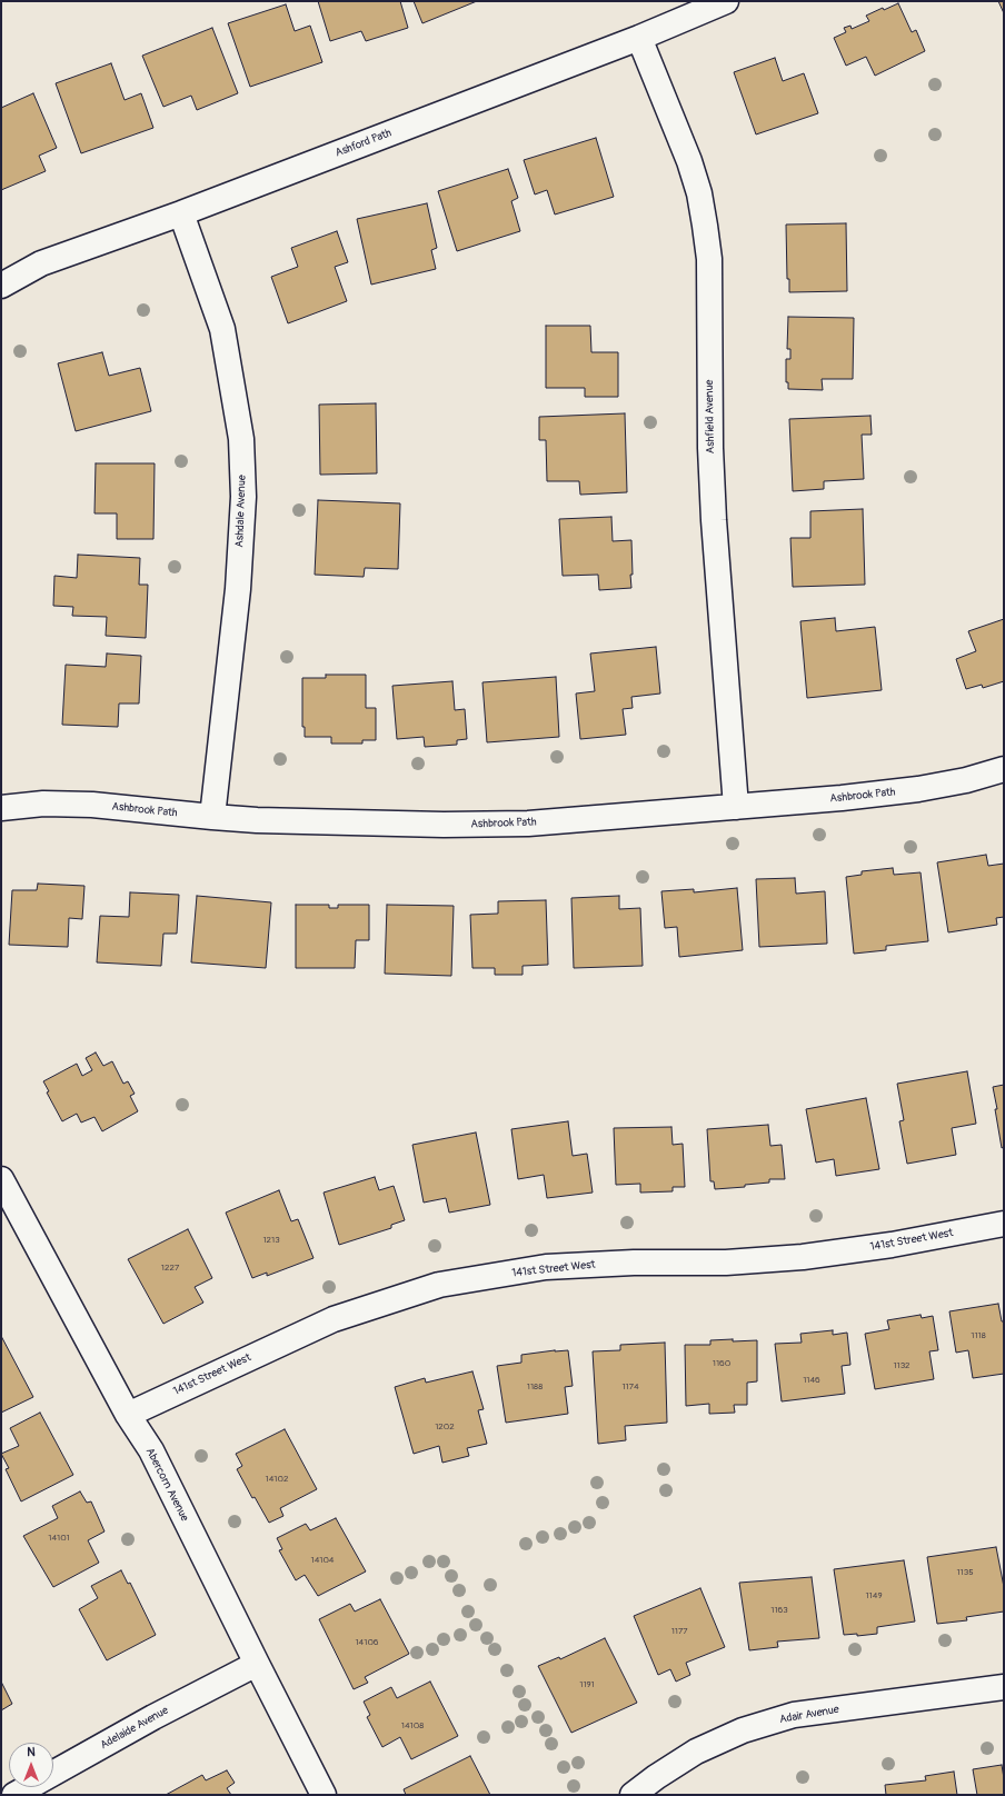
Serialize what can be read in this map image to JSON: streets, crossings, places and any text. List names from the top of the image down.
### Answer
{
  "streets": {
    "street": [
      "Ashford Path",
      "Ashfield Avenue",
      "Ashdale Avenue",
      "Ashbrook Path",
      "141st Street West",
      "Abercorn Avenue",
      "Adair Avenue",
      "Adelaide Avenue"
    ]
  },
  "crossings": [
    ["Ashford Path", "Ashfield Avenue"],
    ["Ashford Path", "Ashdale Avenue"],
    ["Ashfield Avenue", "Ashbrook Path"],
    ["Ashdale Avenue", "Ashbrook Path"],
    ["141st Street West", "Abercorn Avenue"],
    ["Abercorn Avenue", "Adelaide Avenue"]
  ],
  "house_numbers": [
    "1213",
    "1227",
    "1118",
    "1160",
    "1132",
    "1146",
    "1188",
    "1174",
    "1202",
    "14102",
    "14101",
    "14104",
    "1135",
    "1149",
    "1163",
    "1177",
    "14106",
    "1191",
    "14108"
  ],
  "north": "top"
}
